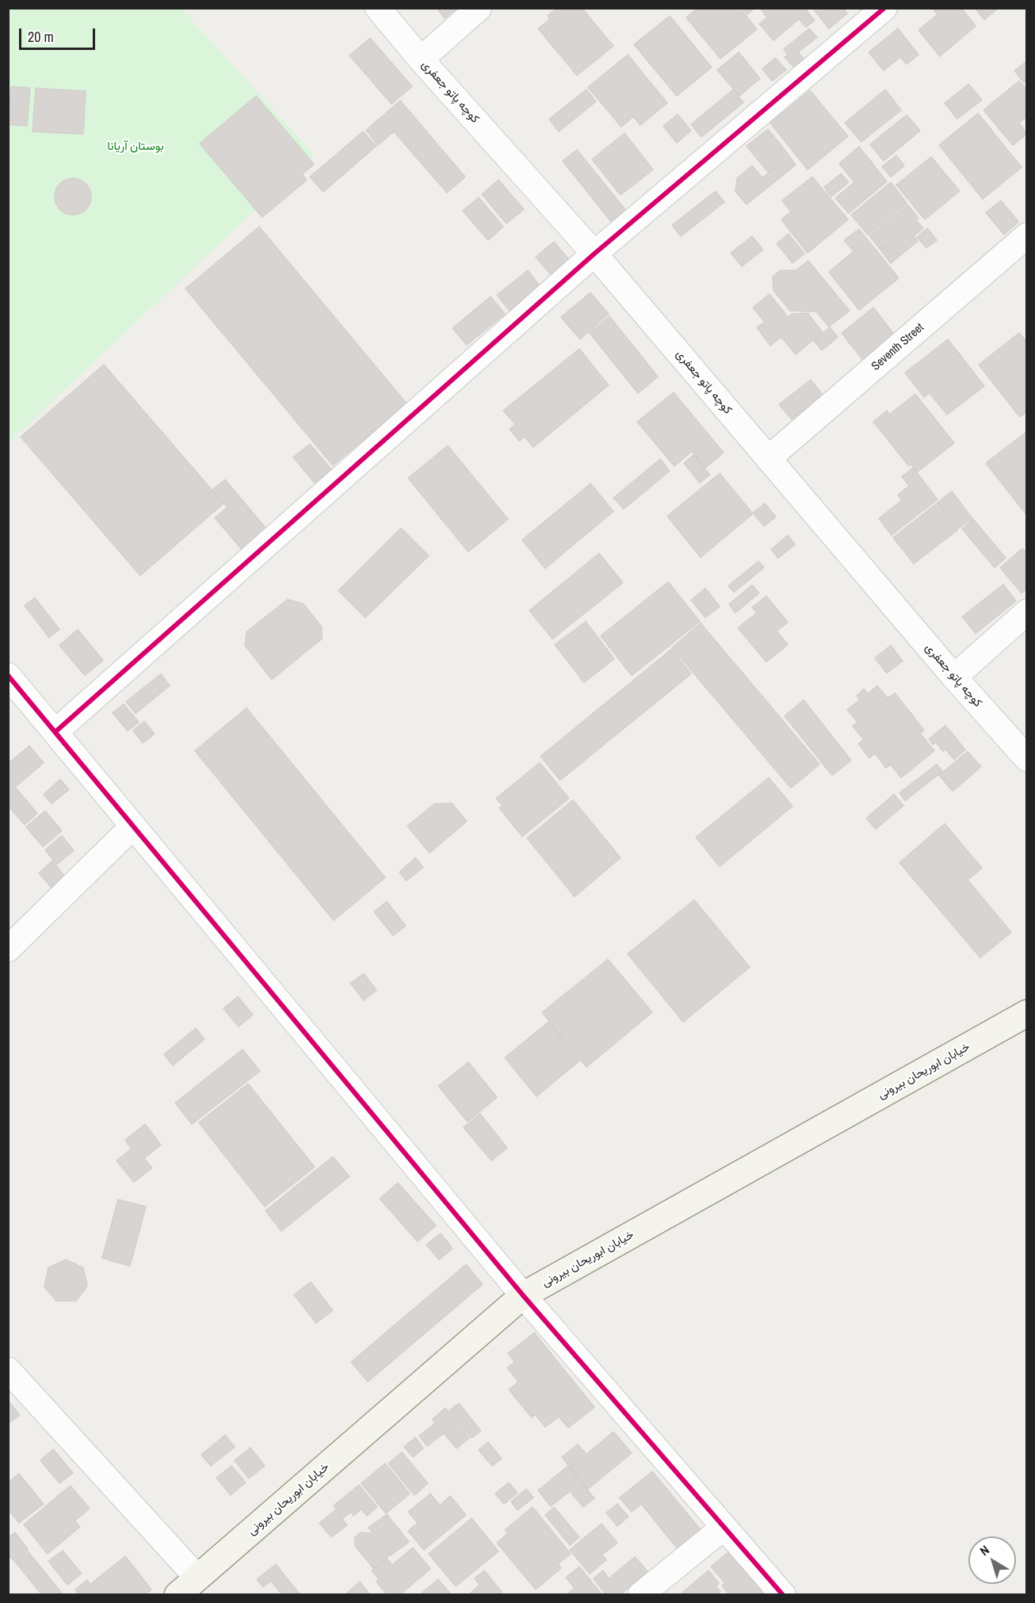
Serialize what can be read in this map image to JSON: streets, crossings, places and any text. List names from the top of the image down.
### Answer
{
  "streets": {
    "street": ["کوچه پاتو جعفری", "Seventh Street", "خیابان ابوریحان بیرونی"]
  },
  "crossings": [
    ["کوچه پاتو جعفری", "Seventh Street"]
  ],
  "parks": ["بوستان آریانا"],
  "scale_bar": "20 m",
  "north": "top left"
}
